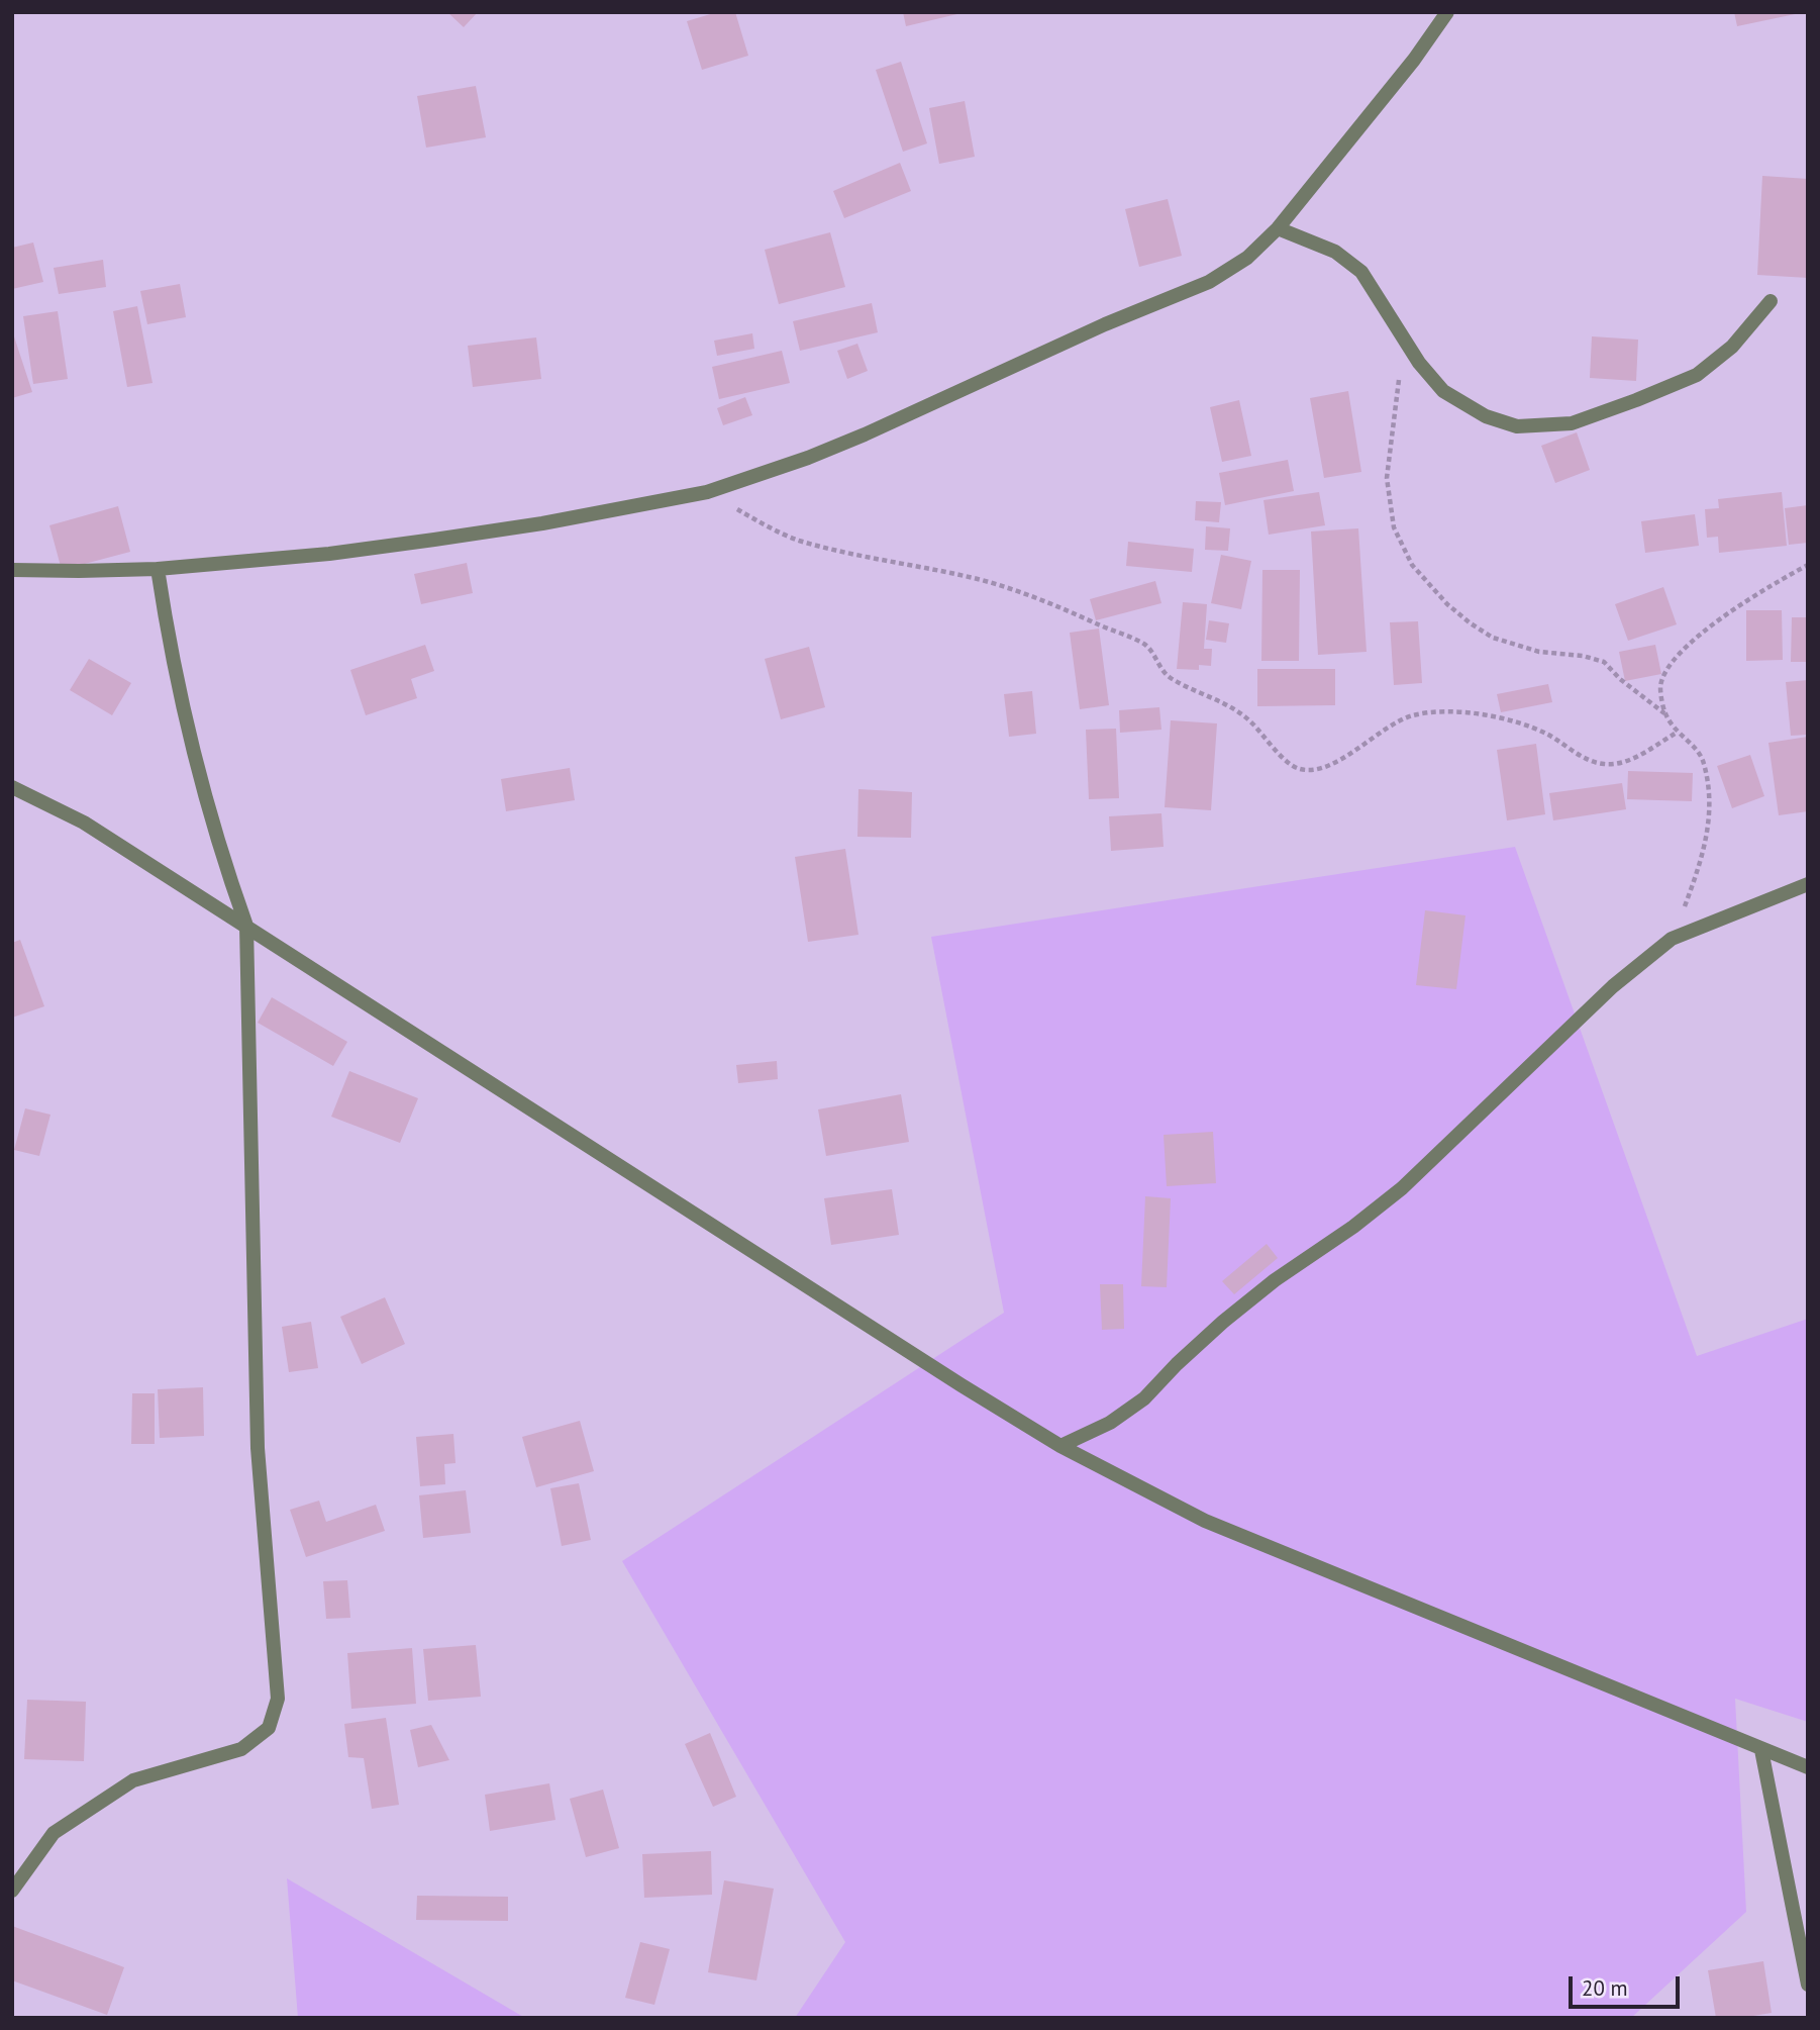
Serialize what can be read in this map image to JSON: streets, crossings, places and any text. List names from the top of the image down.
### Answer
{
  "scale_bar": "20 m"
}
